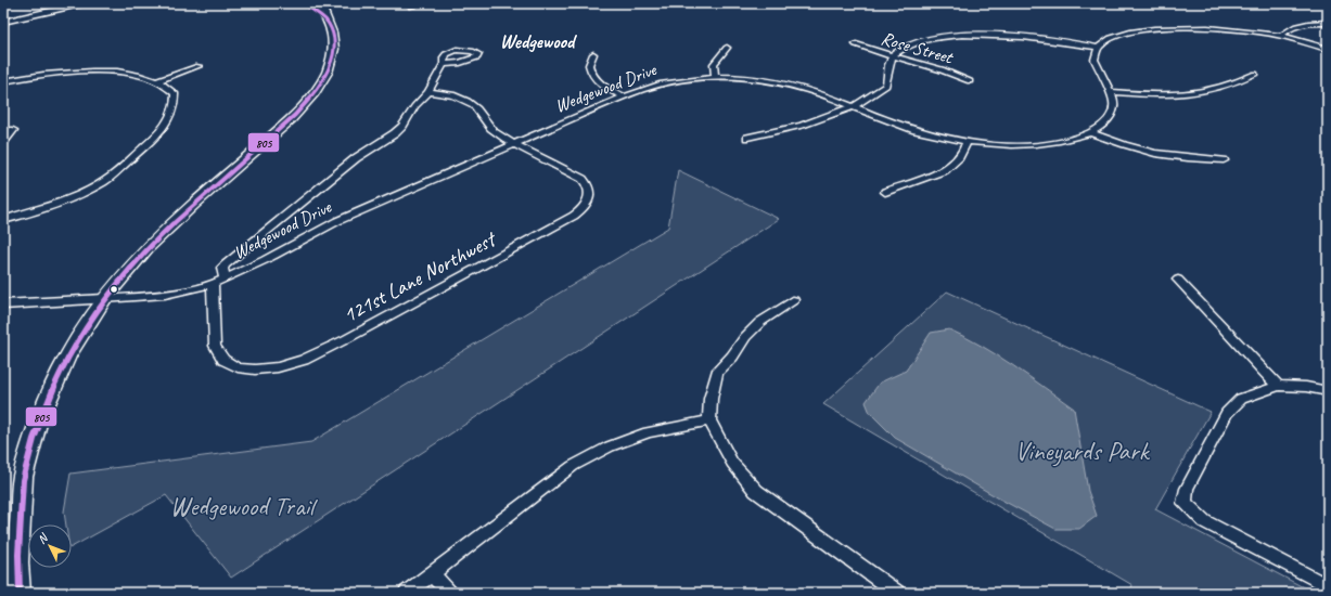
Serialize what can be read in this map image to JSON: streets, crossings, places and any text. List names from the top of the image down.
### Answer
{
  "streets": {
    "street": ["Rose Street", "Wedgewood Drive", "121st Lane Northwest"]
  },
  "crossings": [
    ["Wedgewood Drive", "121st Lane Northwest"]
  ],
  "districts": ["Wedgewood"],
  "parks": ["Vineyards Park", "Wedgewood Trail"],
  "lines": ["transit line 805"],
  "north": "top left"
}
